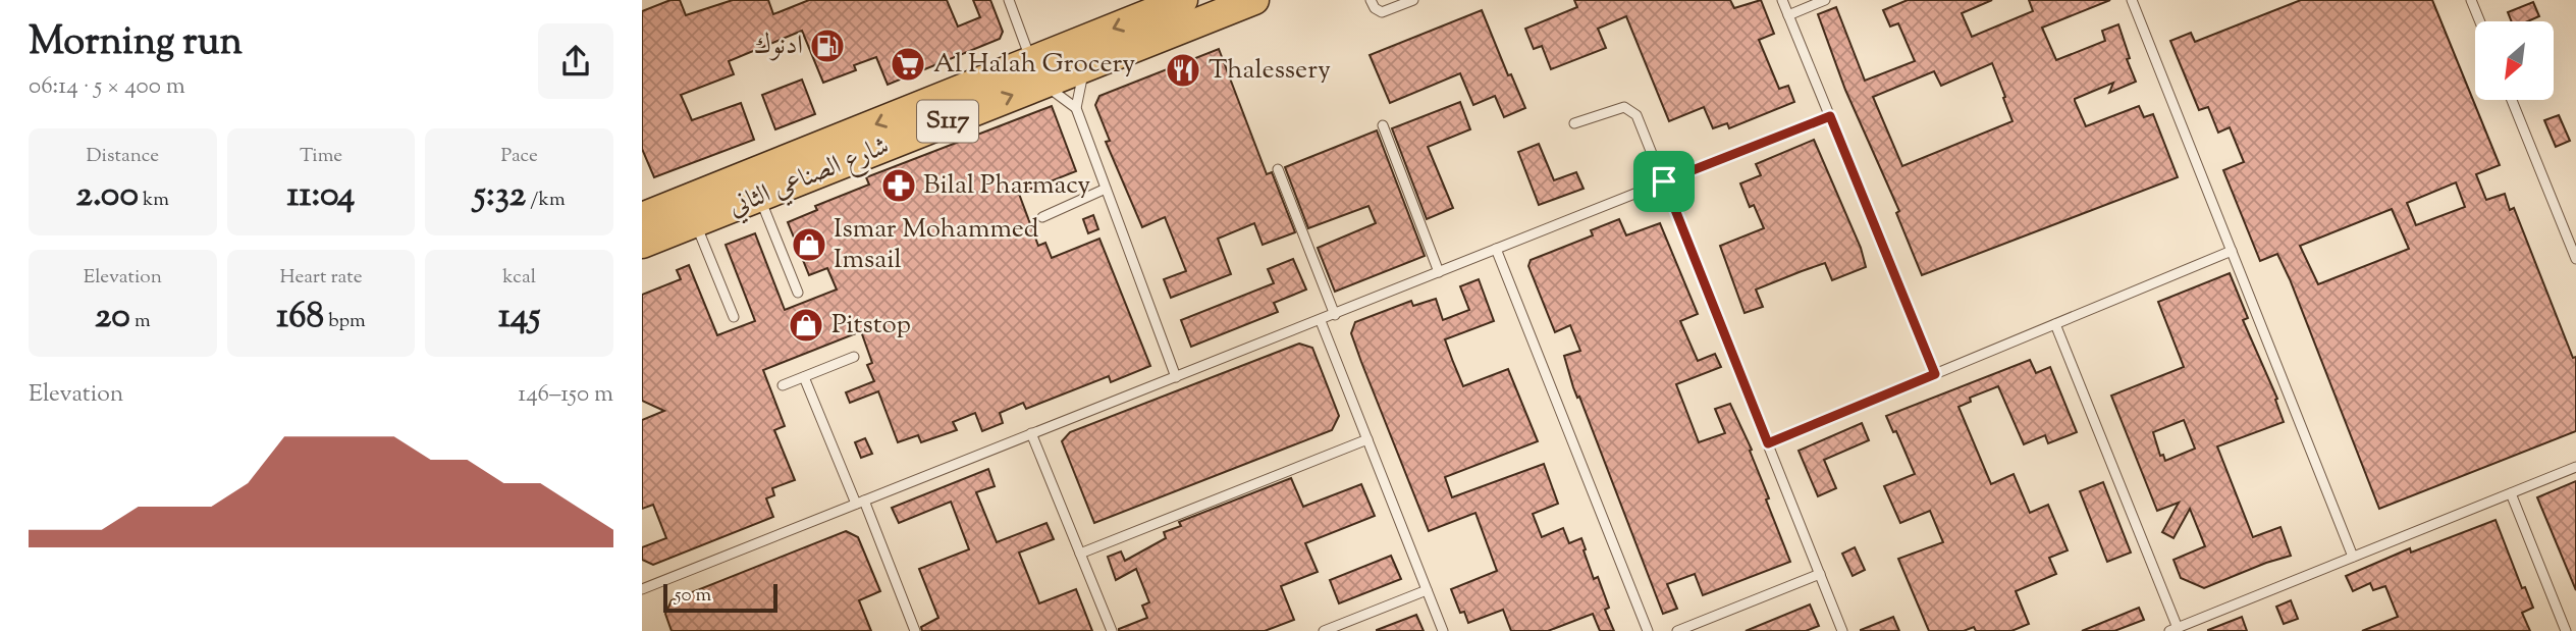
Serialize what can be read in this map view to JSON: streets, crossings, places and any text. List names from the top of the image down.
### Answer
{
  "streets": {
    "main road": ["S117", "شارع الصناعي الثاني"]
  },
  "places": {
    "fuel station": ["ادنوك"],
    "supermarket": ["Al Halah Grocery"],
    "restaurant": ["Thalessery"],
    "pharmacy": ["Bilal Pharmacy"],
    "shop": ["Ismar Mohammed Imsail", "Pitstop"]
  },
  "scale_bar": "50 m",
  "north": "bottom left",
  "page": {
    "heading": ["Morning run", "06:14 · 5 × 400 m"],
    "stats": [
      ["Distance", "2.00 km"],
      ["Time", "11:04"],
      ["Pace", "5:32 /km"],
      ["Elevation", "20 m"],
      ["Heart rate", "168 bpm"],
      ["kcal", "145"]
    ],
    "chart": ["Elevation", "146–150 m"],
    "scale": "50 m"
  }
}
